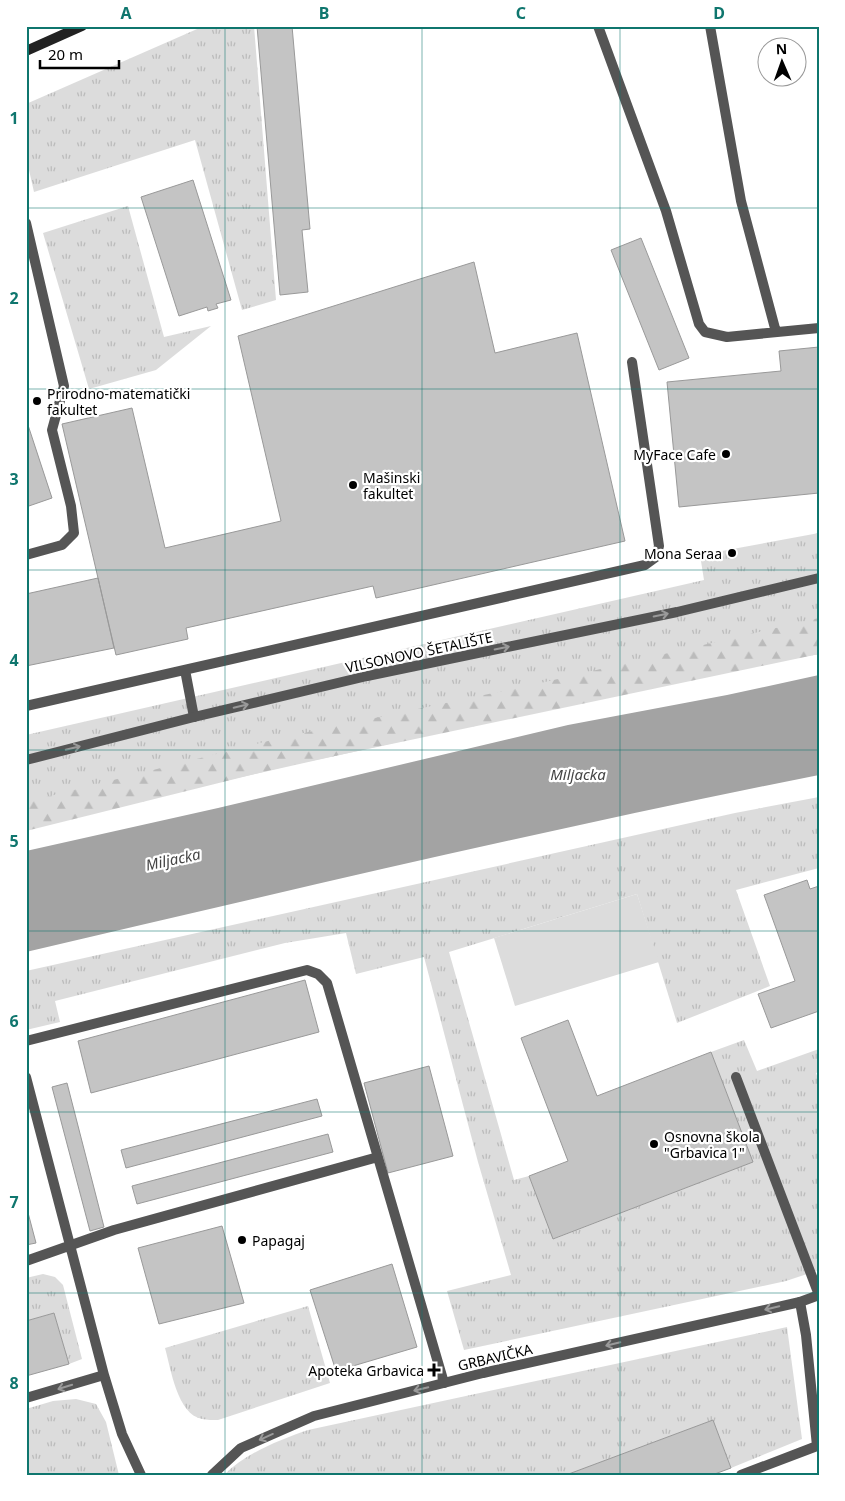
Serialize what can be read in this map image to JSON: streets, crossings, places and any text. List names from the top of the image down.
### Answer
{
  "streets": {
    "street": ["VILSONOVO ŠETALIŠTE", "GRBAVIČKA"]
  },
  "one_way": ["VILSONOVO ŠETALIŠTE", "GRBAVIČKA"],
  "water": ["Miljacka"],
  "places": {
    "other": [
      "Prirodno-matematički fakultet",
      "MyFace Cafe",
      "Mašinski fakultet",
      "Mona Seraa",
      "Osnovna škola \"Grbavica 1\"",
      "Papagaj"
    ],
    "health": ["Apoteka Grbavica"]
  },
  "scale_bar": "20 m",
  "north": "top",
  "grid": {
    "columns": [
      "A",
      "B",
      "C",
      "D"
    ],
    "rows": [
      "1",
      "2",
      "3",
      "4",
      "5",
      "6",
      "7",
      "8"
    ]
  }
}
